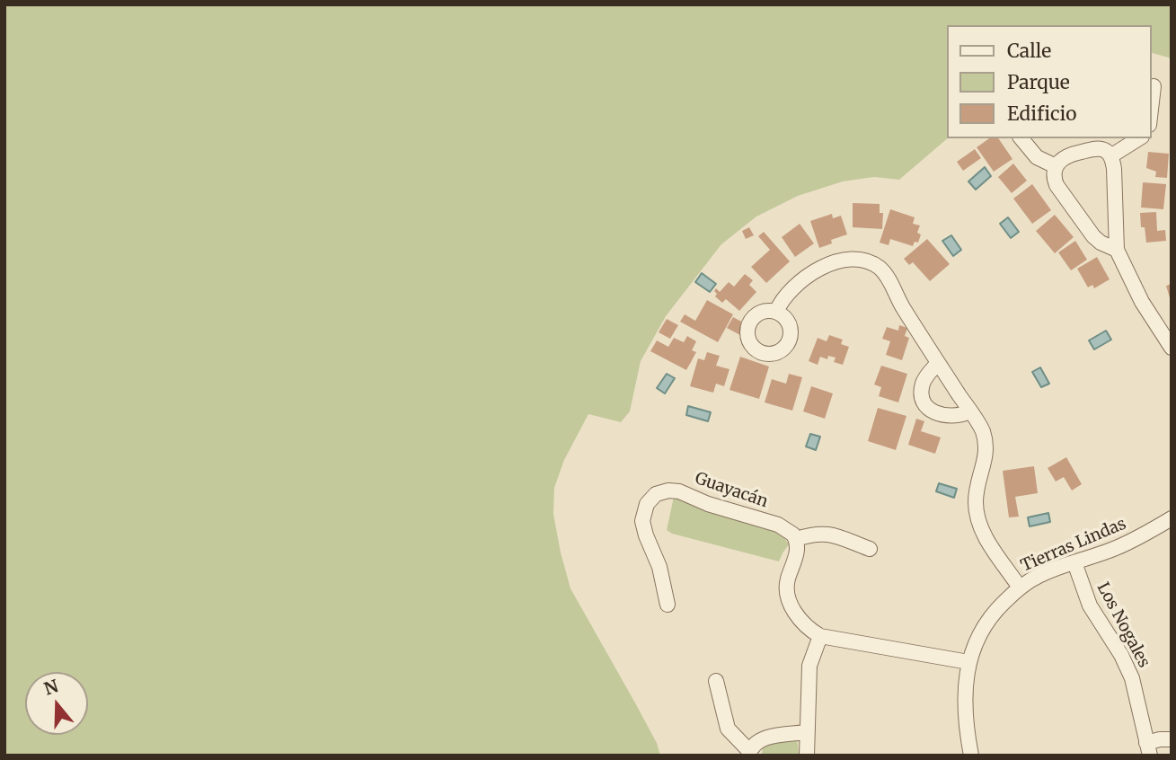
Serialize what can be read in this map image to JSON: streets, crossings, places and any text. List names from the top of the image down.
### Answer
{
  "streets": {
    "street": ["Guayacán", "Tierras Lindas", "Los Nogales"]
  },
  "crossings": [
    ["Tierras Lindas", "Los Nogales"]
  ],
  "legend": ["Calle", "Parque", "Edificio"],
  "north": "top"
}
